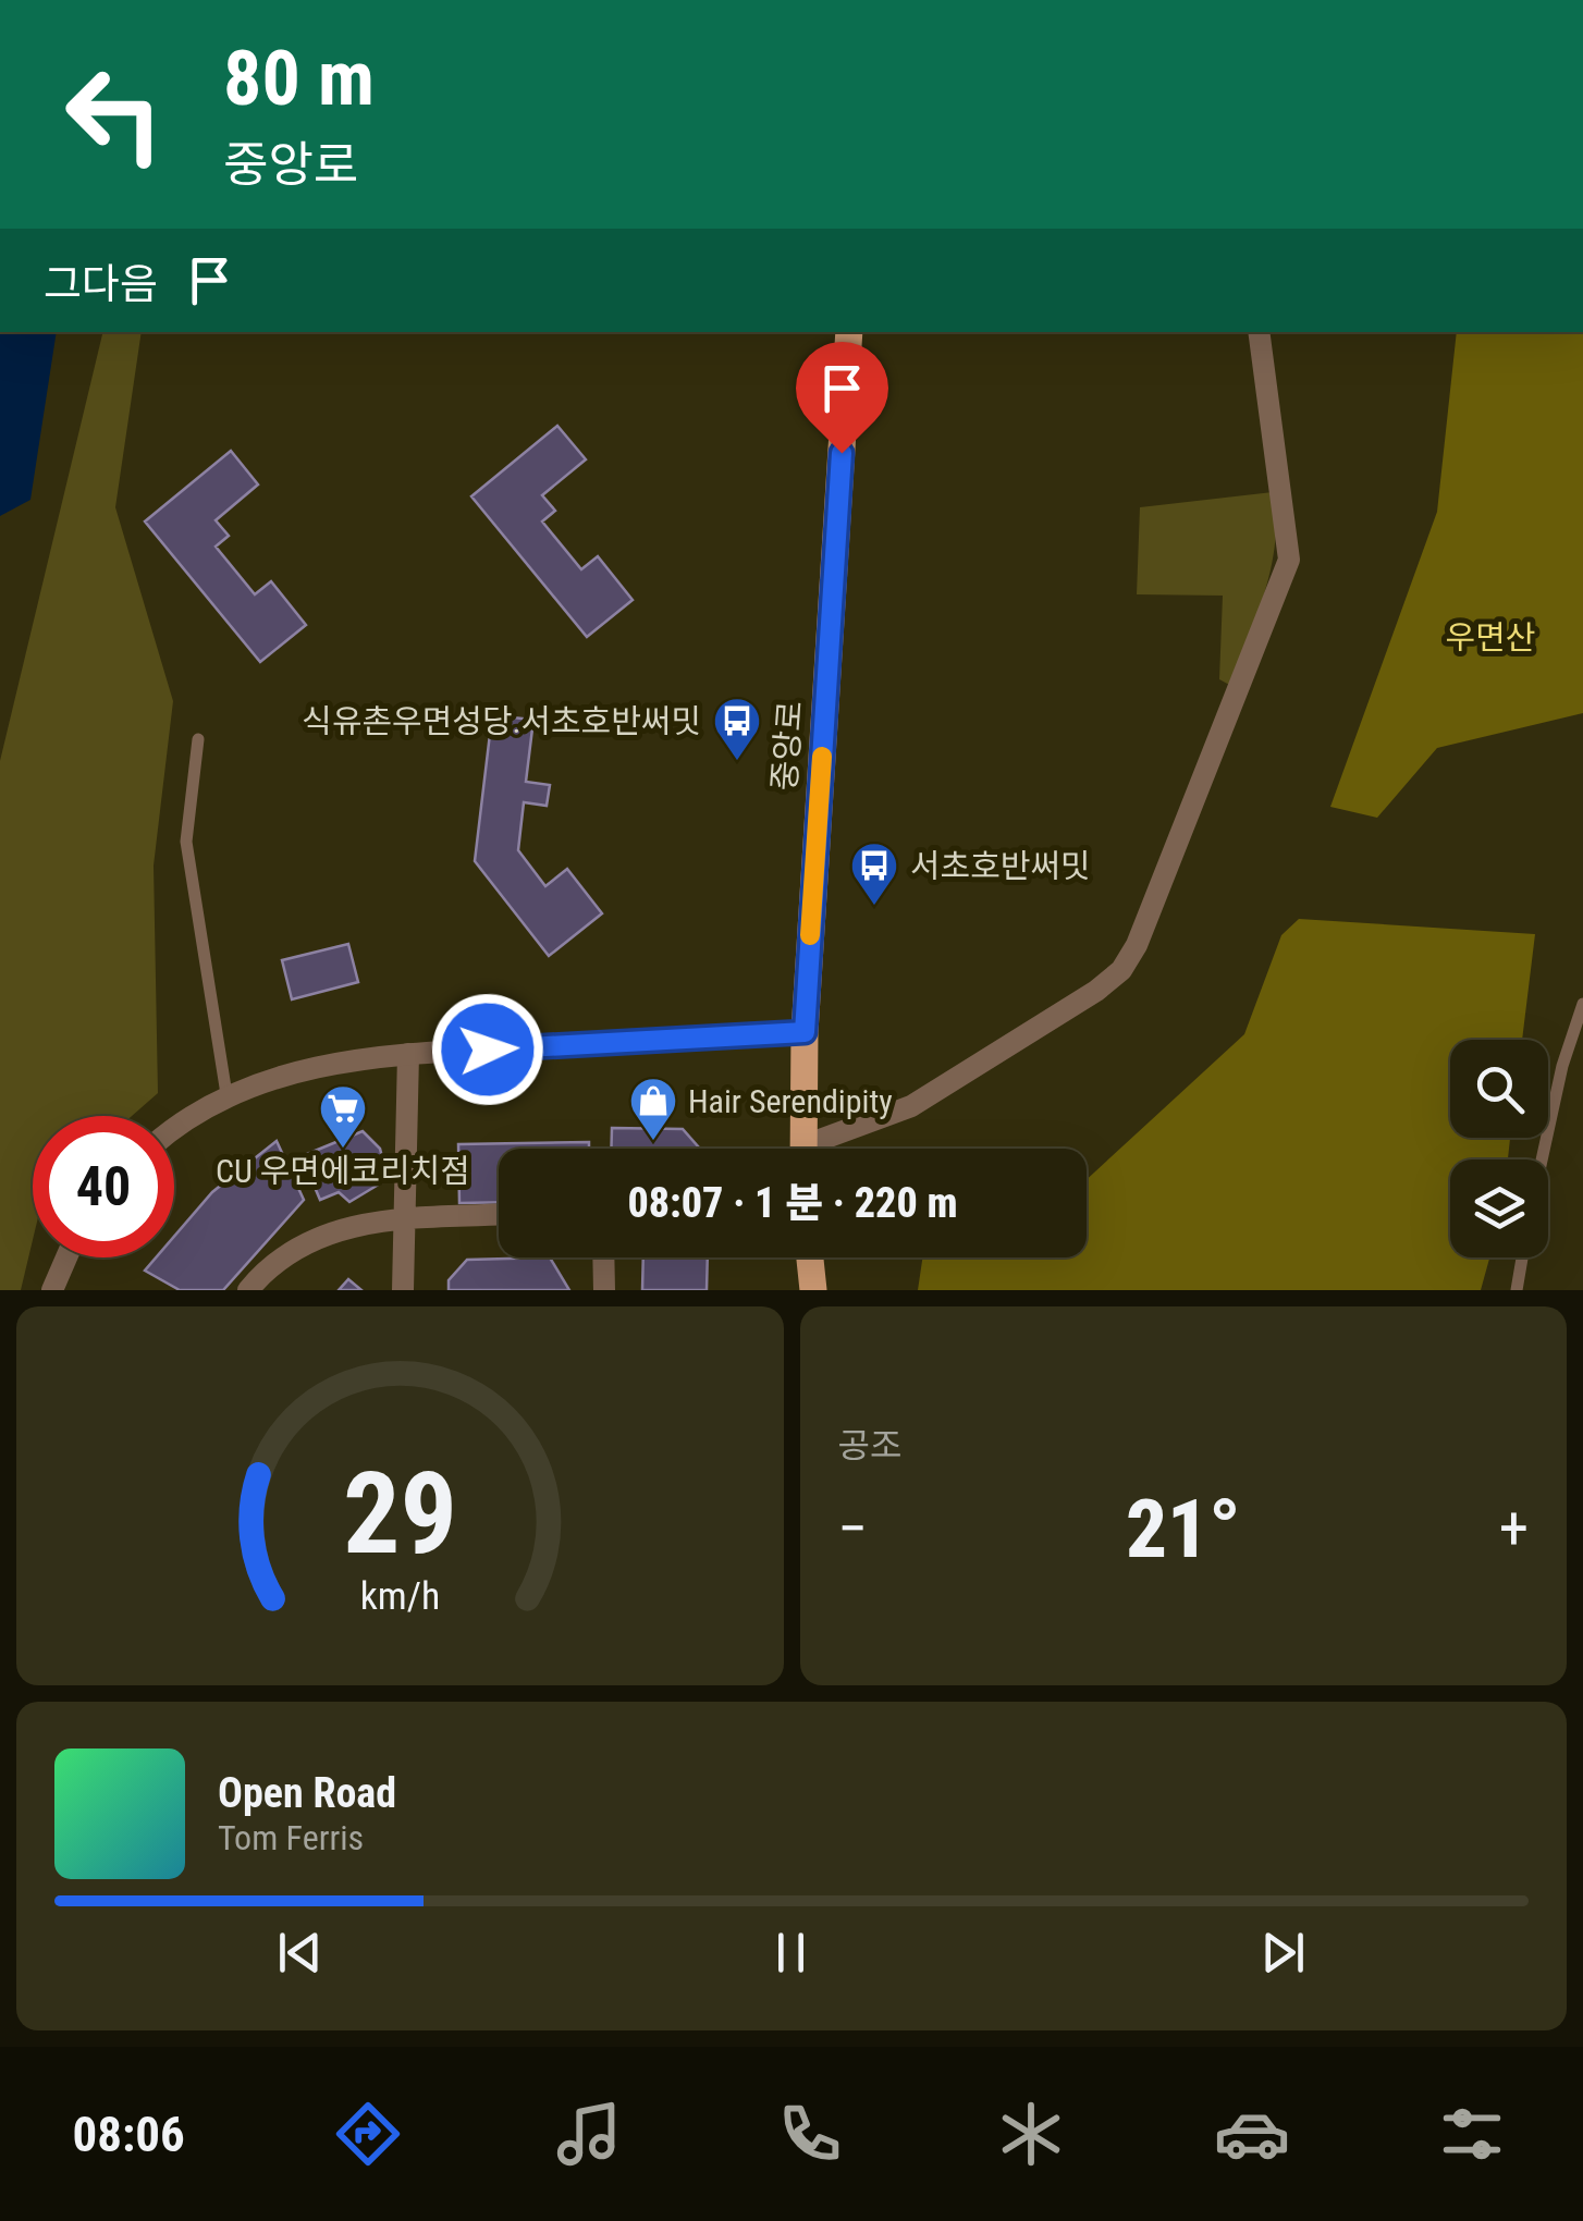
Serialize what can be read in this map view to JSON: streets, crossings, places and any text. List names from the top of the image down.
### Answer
{
  "streets": {
    "main road": ["중앙로"]
  },
  "parks": ["우면산"],
  "places": {
    "bus stop": ["식유촌우면성당.서초호반써밋", "서초호반써밋"],
    "shop": ["Hair Serendipity"],
    "supermarket": ["CU 우면에코리치점"]
  },
  "page": {
    "turn": ["80 m", "중앙로"],
    "then": "그다음",
    "limit": "40",
    "trip": "08:07 · 1 분 · 220 m",
    "tile": "공조",
    "heat": ["−", "21°", "+"],
    "song": ["Open Road", "Tom Ferris"],
    "tabs": "08:06",
    "gauge": ["29", "km/h"]
  }
}
